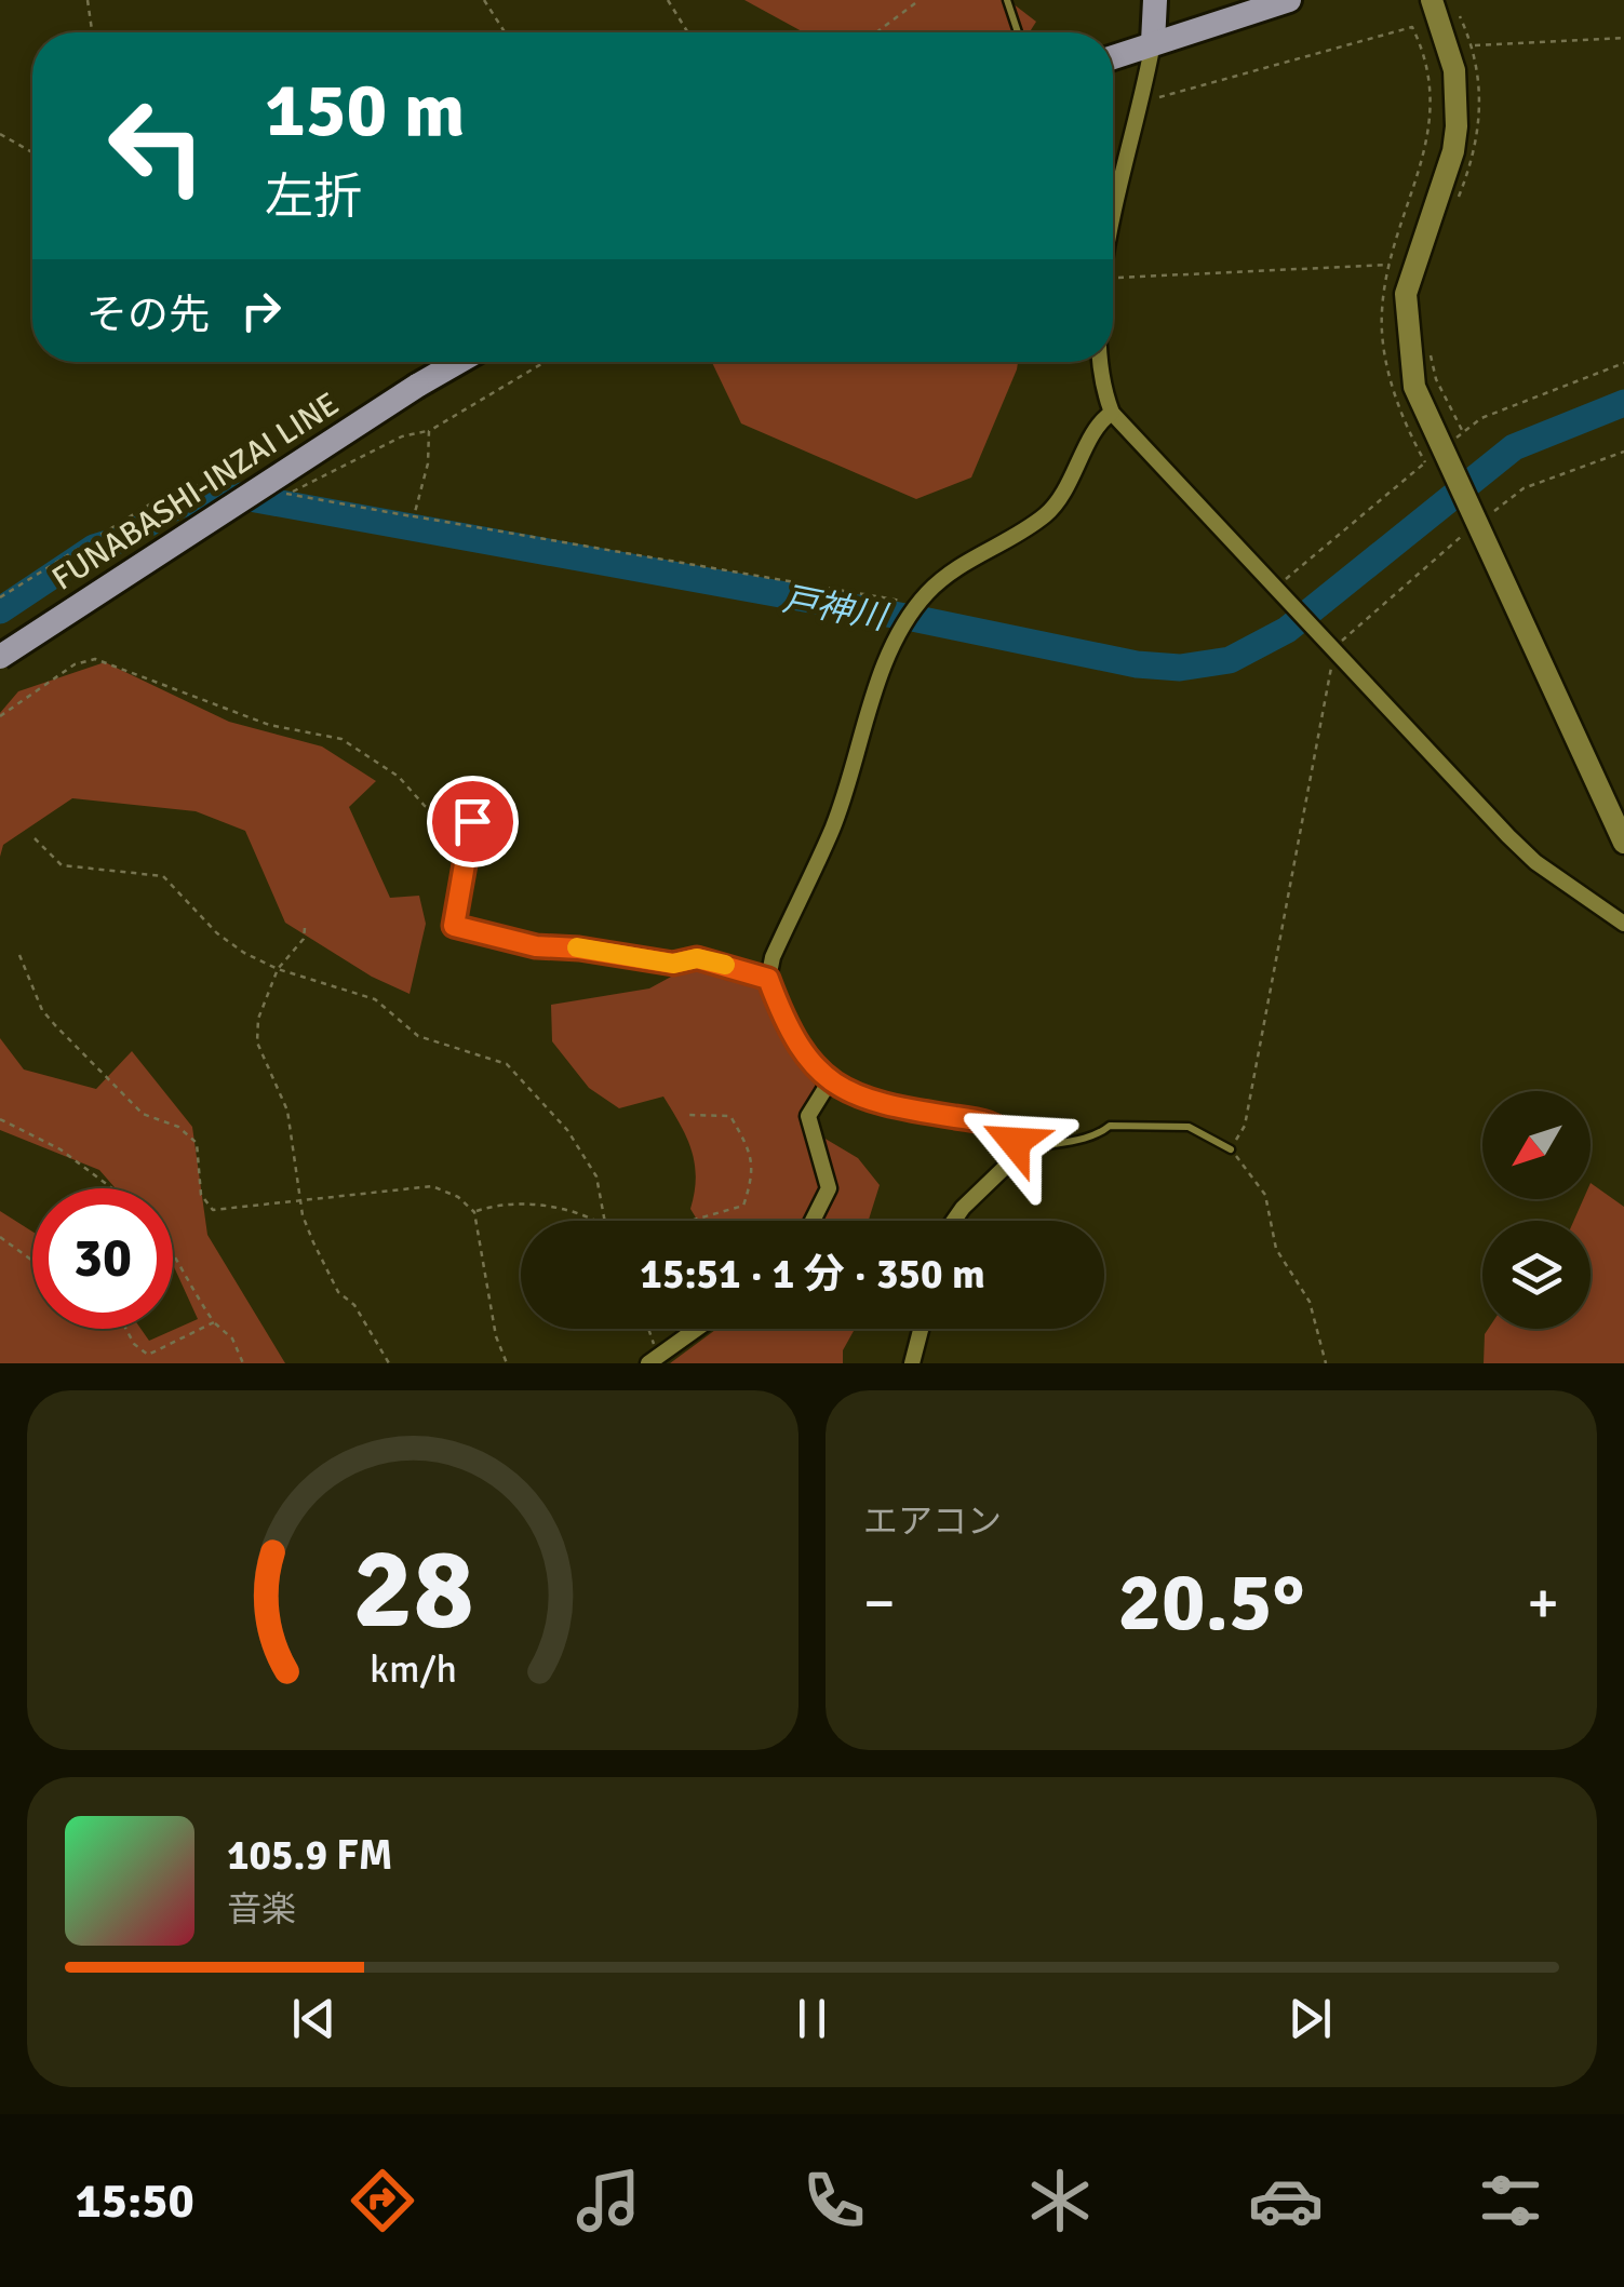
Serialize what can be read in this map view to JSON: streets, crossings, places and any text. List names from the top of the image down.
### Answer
{
  "streets": {
    "main road": ["FUNABASHI-INZAI LINE"]
  },
  "water": ["戸神川"],
  "north": "bottom left",
  "page": {
    "turn": ["150 m", "左折"],
    "then": "その先",
    "limit": "30",
    "trip": "15:51 · 1 分 · 350 m",
    "tile": "エアコン",
    "heat": ["−", "20.5°", "+"],
    "song": ["105.9 FM", "音楽"],
    "tabs": "15:50",
    "gauge": ["28", "km/h"]
  }
}
